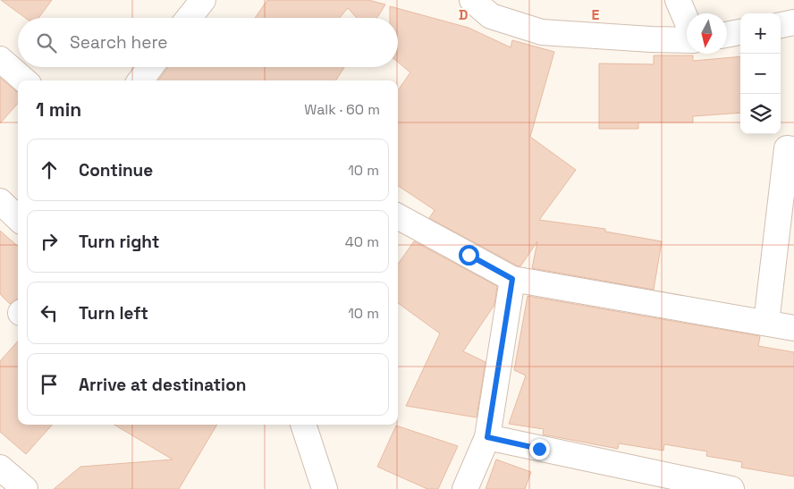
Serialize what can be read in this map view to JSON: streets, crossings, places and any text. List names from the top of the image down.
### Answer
{
  "north": "bottom",
  "page": {
    "map_buttons": ["+", "−"],
    "search": "Search here",
    "heading": ["1 min", "Walk · 60 m"],
    "list": [
      ["Continue", "10 m"],
      ["Turn right", "40 m"],
      ["Turn left", "10 m"],
      "Arrive at destination"
    ]
  },
  "grid": {
    "columns": ["D", "E"]
  }
}
